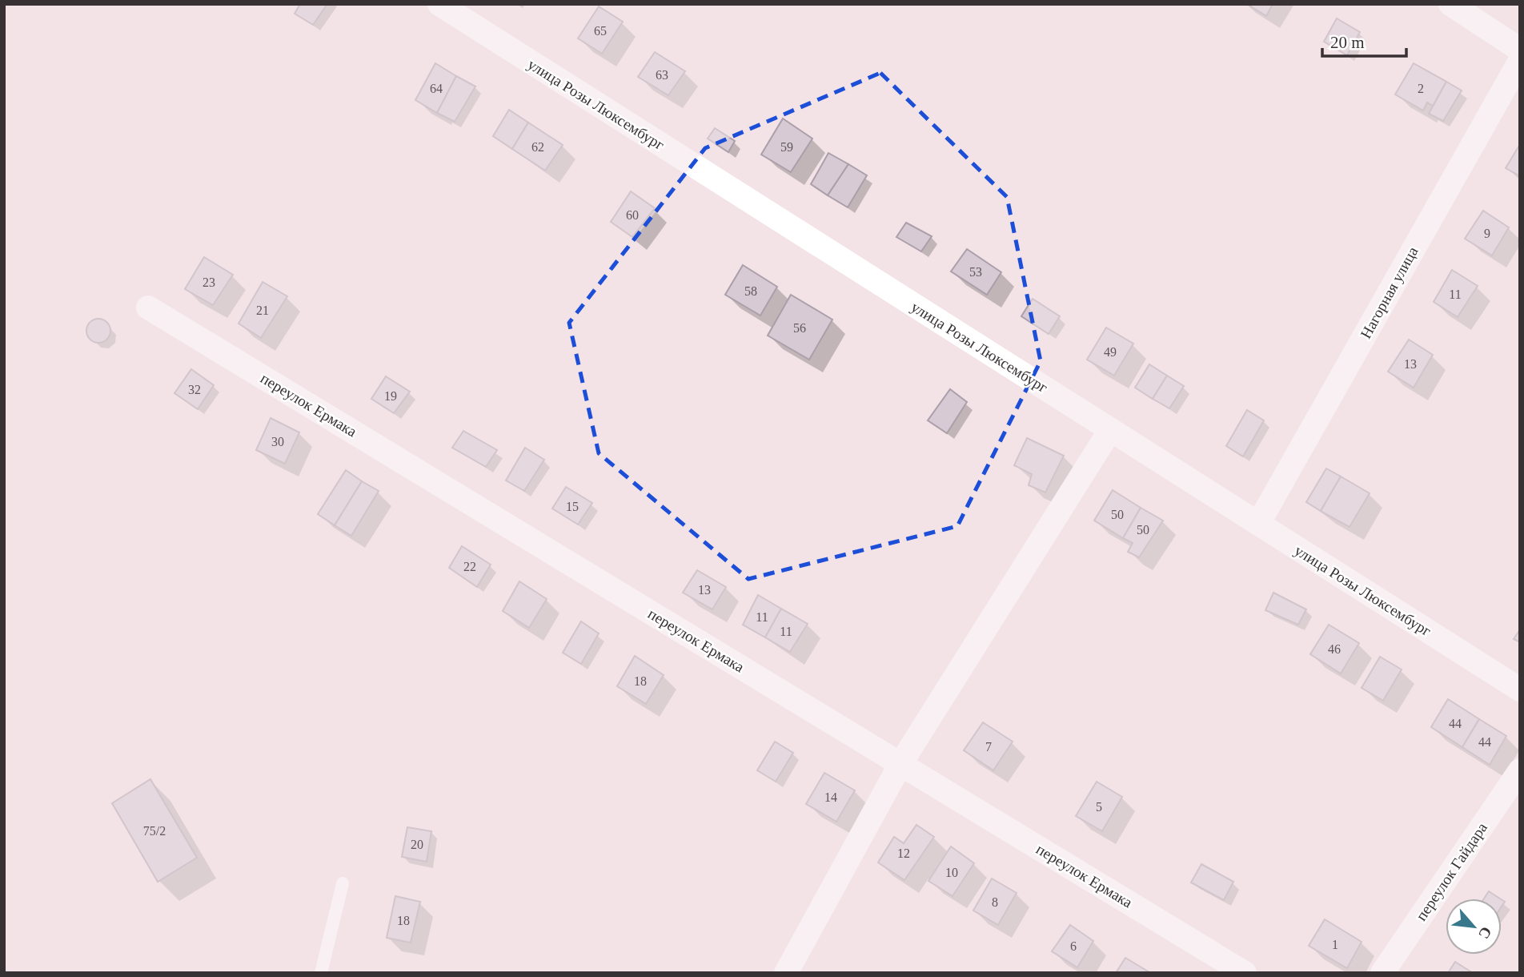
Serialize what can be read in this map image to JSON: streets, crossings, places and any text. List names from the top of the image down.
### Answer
{
  "streets": {
    "street": [
      "улица Розы Люксембург",
      "Нагорная улица",
      "переулок Ермака",
      "переулок Гайдара"
    ]
  },
  "crossings": [
    ["улица Розы Люксембург", "Нагорная улица"]
  ],
  "house_numbers": [
    "65",
    "63",
    "64",
    "2",
    "62",
    "59",
    "60",
    "9",
    "53",
    "23",
    "58",
    "11",
    "21",
    "56",
    "49",
    "13",
    "32",
    "19",
    "30",
    "15",
    "50",
    "50",
    "22",
    "13",
    "11",
    "11",
    "46",
    "18",
    "44",
    "44",
    "7",
    "14",
    "5",
    "75/2",
    "20",
    "12",
    "10",
    "8",
    "18",
    "1",
    "6"
  ],
  "scale_bar": "20 m",
  "north": "bottom right"
}
